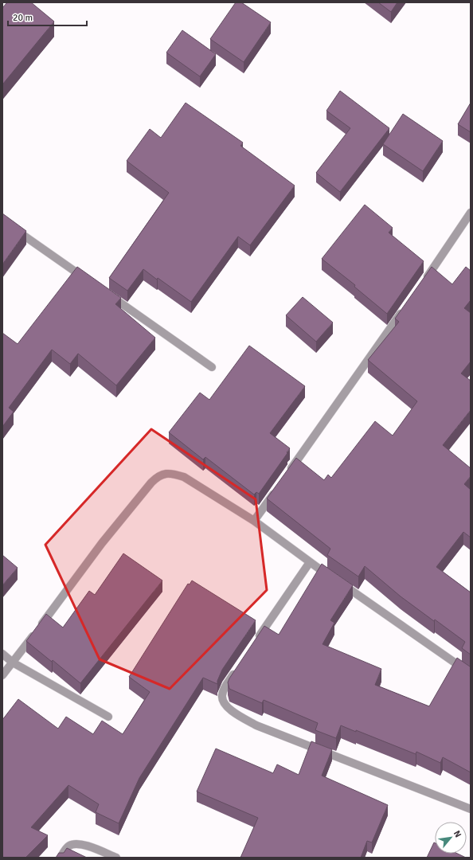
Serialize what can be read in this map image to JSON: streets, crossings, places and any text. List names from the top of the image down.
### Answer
{
  "scale_bar": "20 m",
  "north": "top right"
}
